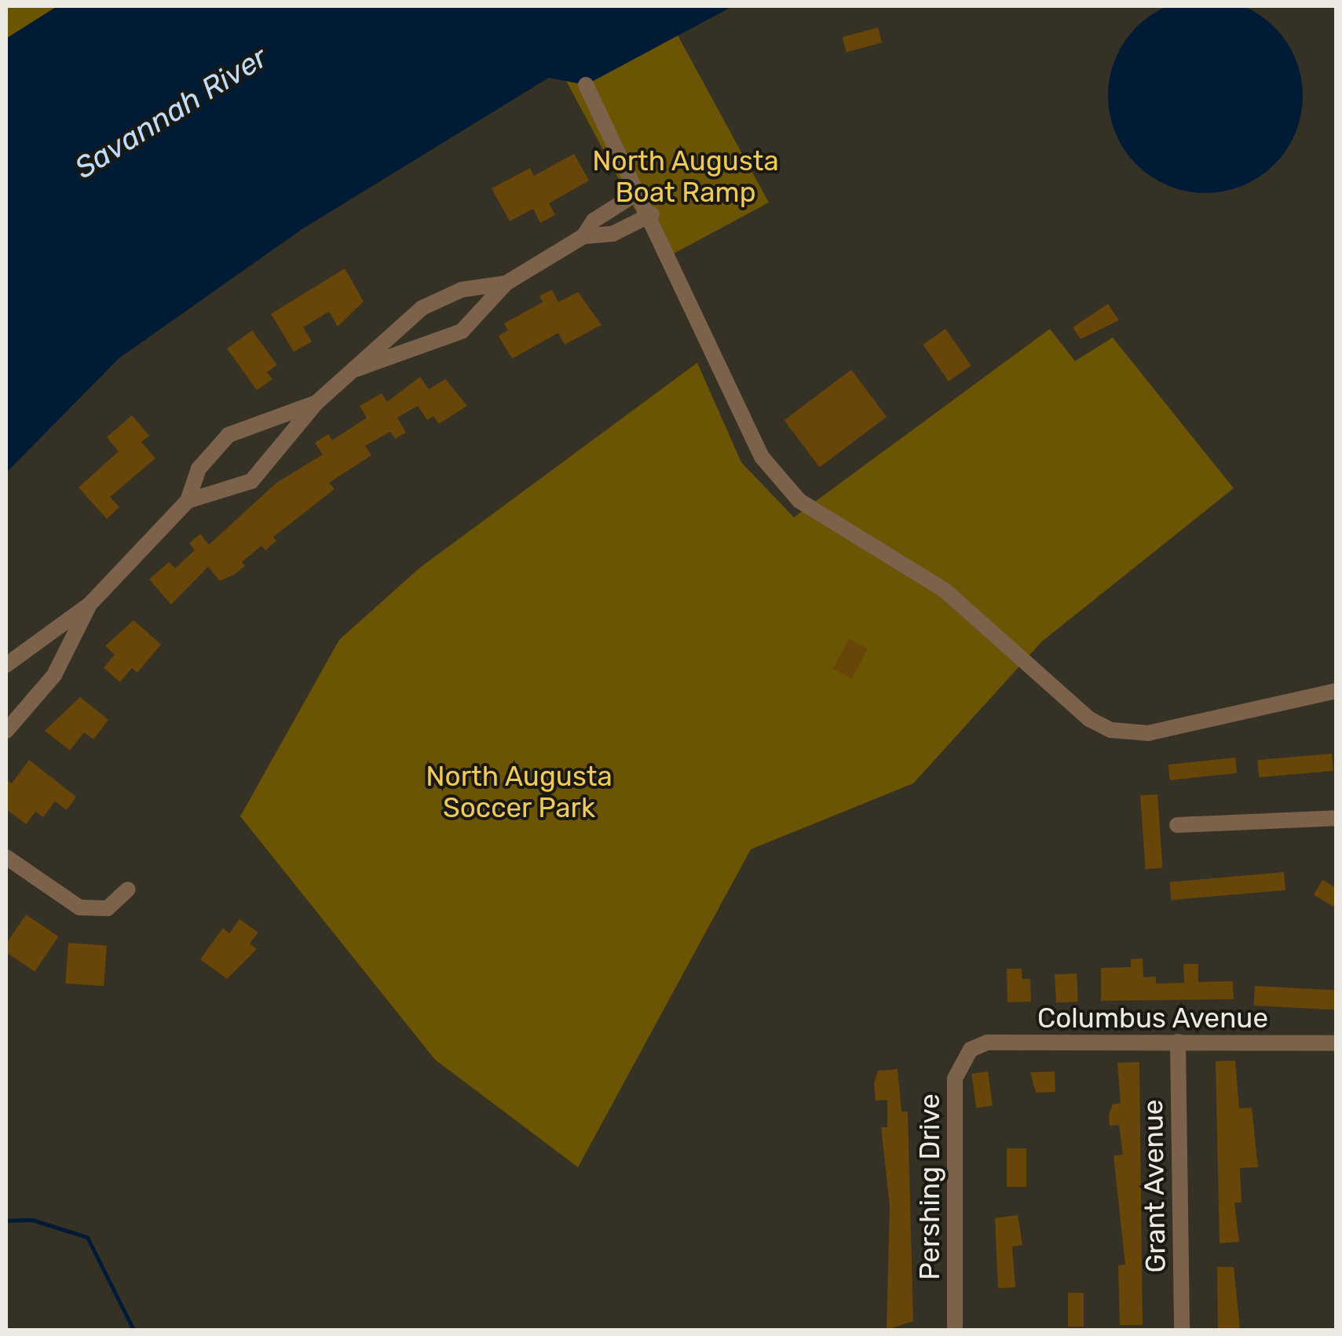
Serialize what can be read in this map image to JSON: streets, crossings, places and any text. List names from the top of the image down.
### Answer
{
  "streets": {
    "street": ["Columbus Avenue", "Grant Avenue", "Pershing Drive"]
  },
  "crossings": [
    ["Columbus Avenue", "Grant Avenue"],
    ["Columbus Avenue", "Pershing Drive"]
  ],
  "water": ["Savannah River"],
  "parks": ["North Augusta Boat Ramp", "North Augusta Soccer Park"]
}
